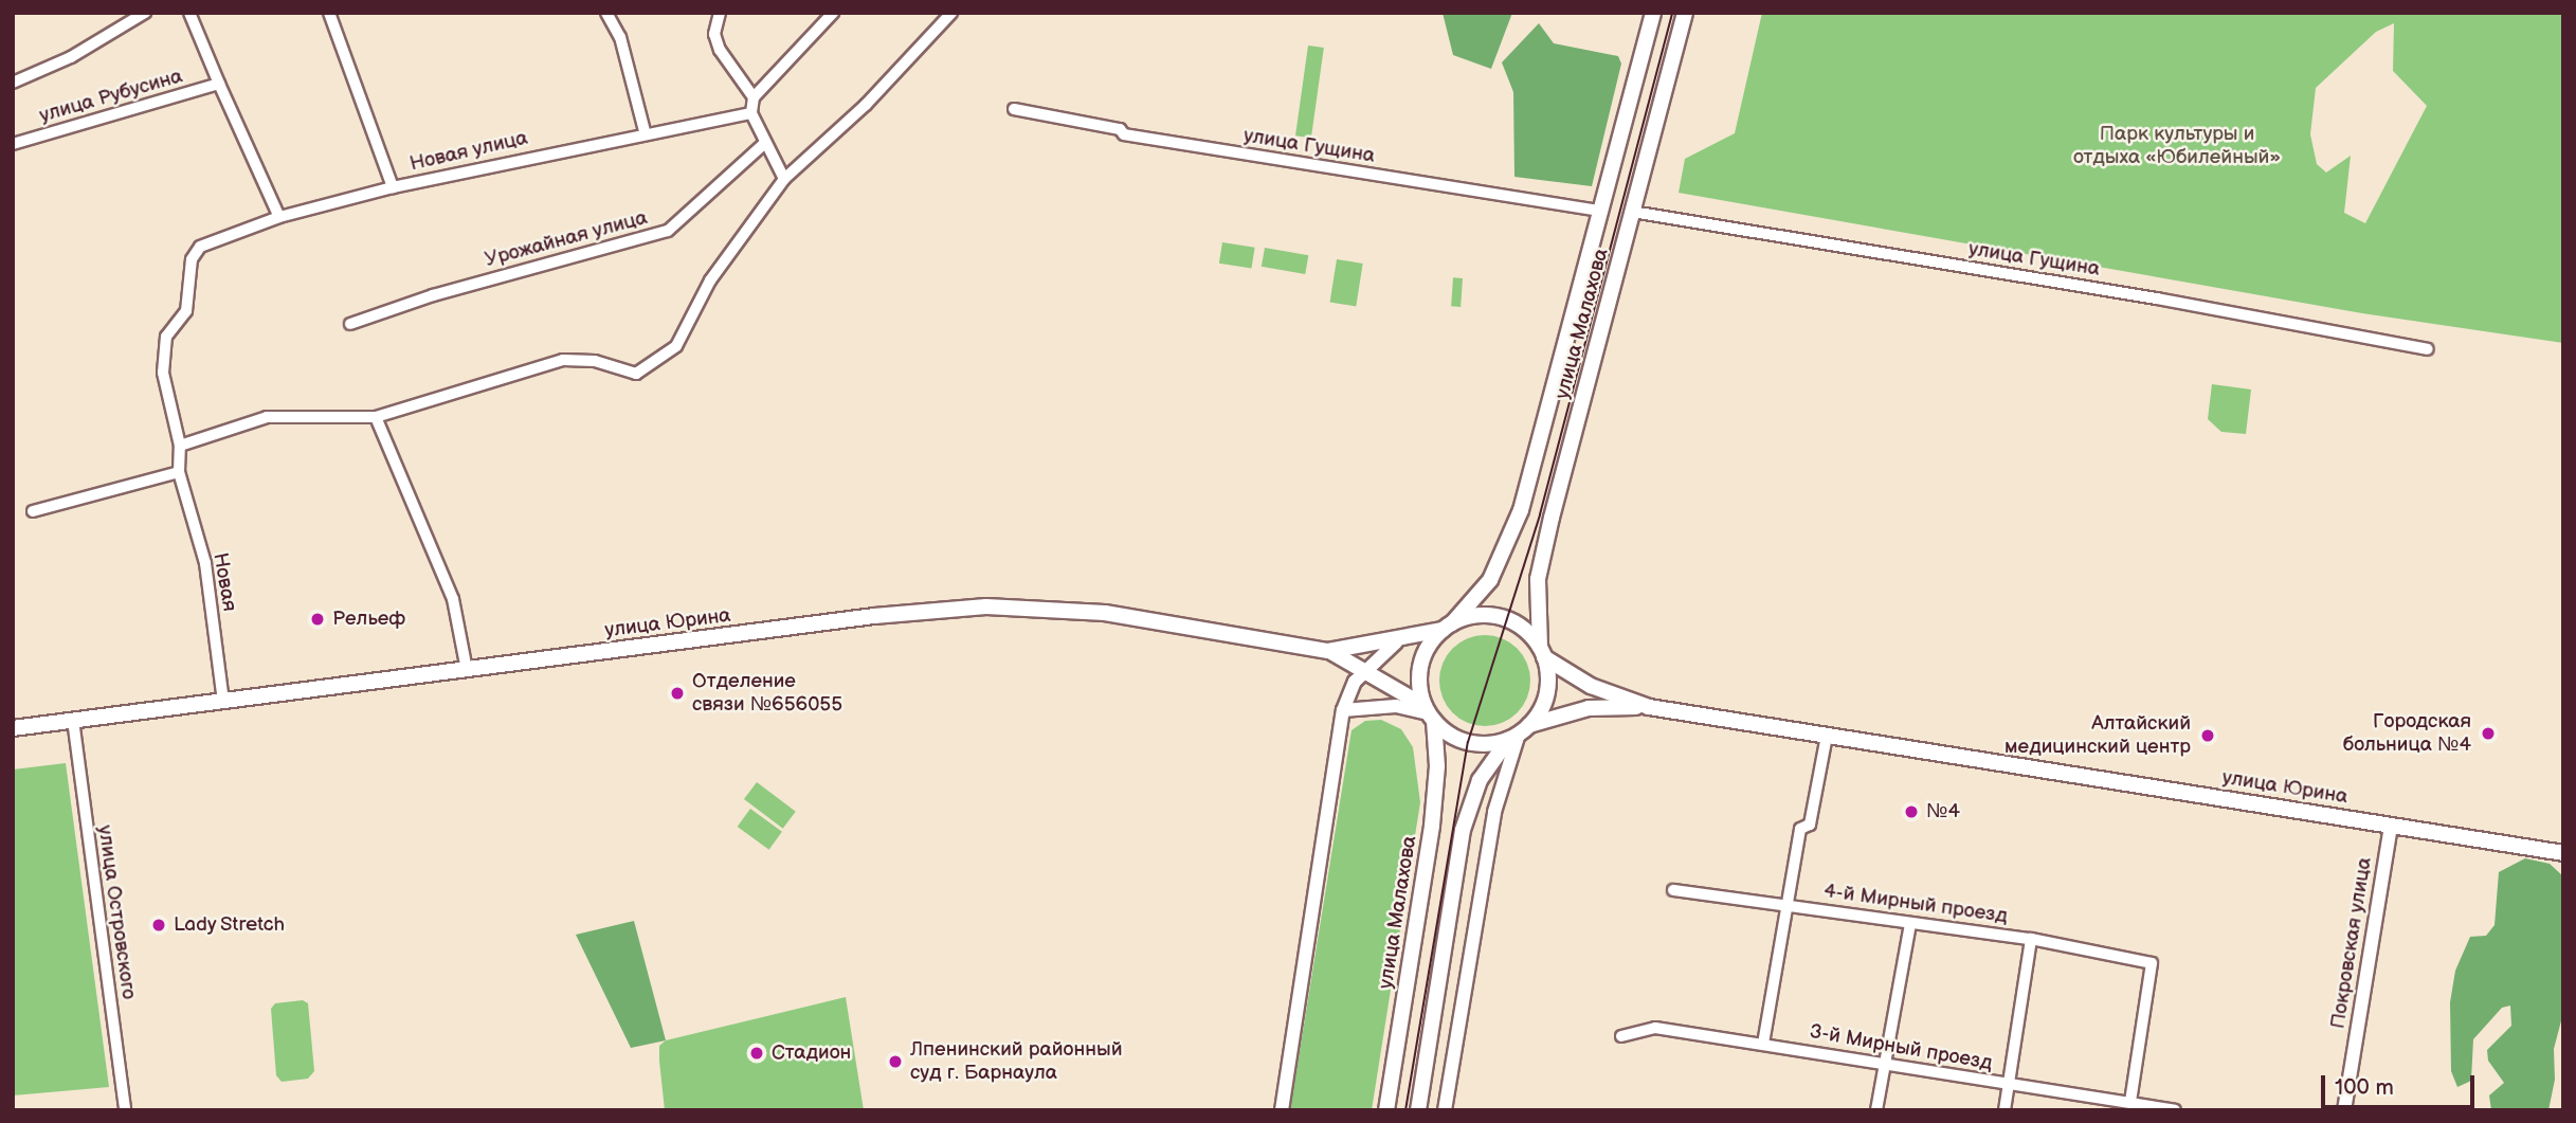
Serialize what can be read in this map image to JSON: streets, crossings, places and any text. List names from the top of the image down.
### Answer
{
  "streets": {
    "main road": ["улица Малахова", "улица Юрина"],
    "street": [
      "улица Рубусина",
      "улица Гущина",
      "Новая улица",
      "Урожайная улица",
      "Новая",
      "4-й Мирный проезд",
      "улица Островского",
      "Покровская улица",
      "3-й Мирный проезд"
    ]
  },
  "crossings": [
    ["улица Рубусина", "Новая улица"],
    ["улица Гущина", "улица Малахова"],
    ["Новая улица", "Новая"],
    ["улица Малахова", "улица Юрина"],
    ["Новая", "улица Юрина"],
    ["улица Юрина", "улица Островского"],
    ["улица Юрина", "Покровская улица"],
    ["4-й Мирный проезд", "3-й Мирный проезд"]
  ],
  "parks": ["Парк культуры и отдыха «Юбилейный»"],
  "places": [
    "Рельеф",
    "Отделение связи №656055",
    "Городская больница №4",
    "Алтайский медицинский центр",
    "№4",
    "Lady Stretch",
    "Стадион",
    "Лпенинский районный суд г. Барнаула"
  ],
  "scale_bar": "100 m"
}
